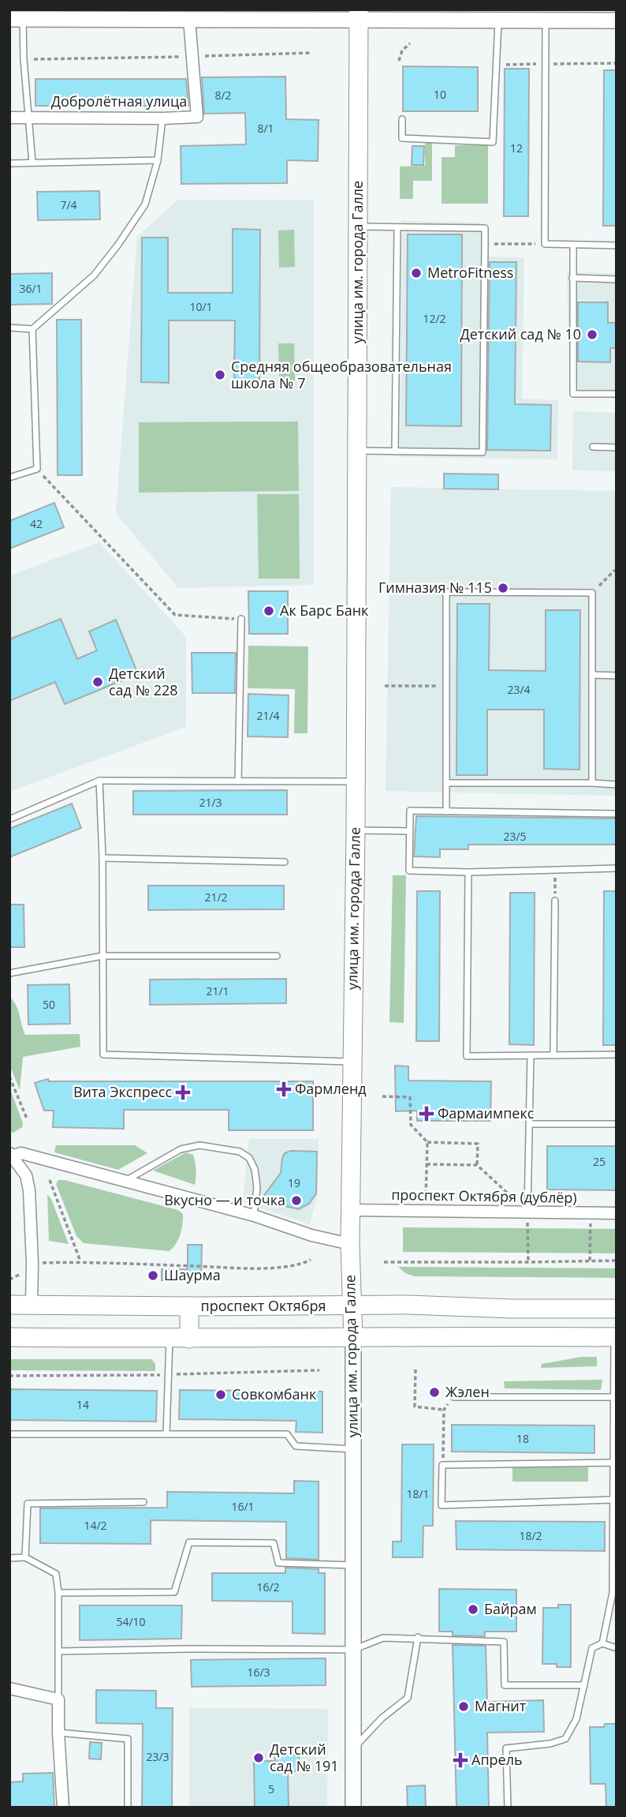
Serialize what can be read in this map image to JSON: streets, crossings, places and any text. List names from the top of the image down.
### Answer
{
  "streets": {
    "main road": ["улица им. города Галле", "проспект Октября"],
    "street": ["Добролётная улица", "проспект Октября (дублёр)"]
  },
  "crossings": [
    ["улица им. города Галле", "проспект Октября (дублёр)"],
    ["улица им. города Галле", "проспект Октября"]
  ],
  "places": {
    "other": [
      "MetroFitness",
      "Детский сад № 10",
      "Средняя общеобразовательная школа № 7",
      "Гимназия № 115",
      "Ак Барс Банк",
      "Детский сад № 228",
      "Вкусно — и точка",
      "Шаурма",
      "Жэлен",
      "Совкомбанк",
      "Байрам",
      "Магнит",
      "Детский сад № 191"
    ],
    "health": [
      "Фармленд",
      "Вита Экспресс",
      "Фармаимпекс",
      "Апрель"
    ]
  },
  "house_numbers": [
    "10",
    "8/2",
    "8/1",
    "12",
    "7/4",
    "36/1",
    "10/1",
    "12/2",
    "42",
    "23/4",
    "21/4",
    "21/3",
    "23/5",
    "21/2",
    "21/1",
    "50",
    "25",
    "19",
    "14",
    "18",
    "18/1",
    "16/1",
    "14/2",
    "18/2",
    "16/2",
    "54/10",
    "16/3",
    "23/3",
    "5"
  ]
}
